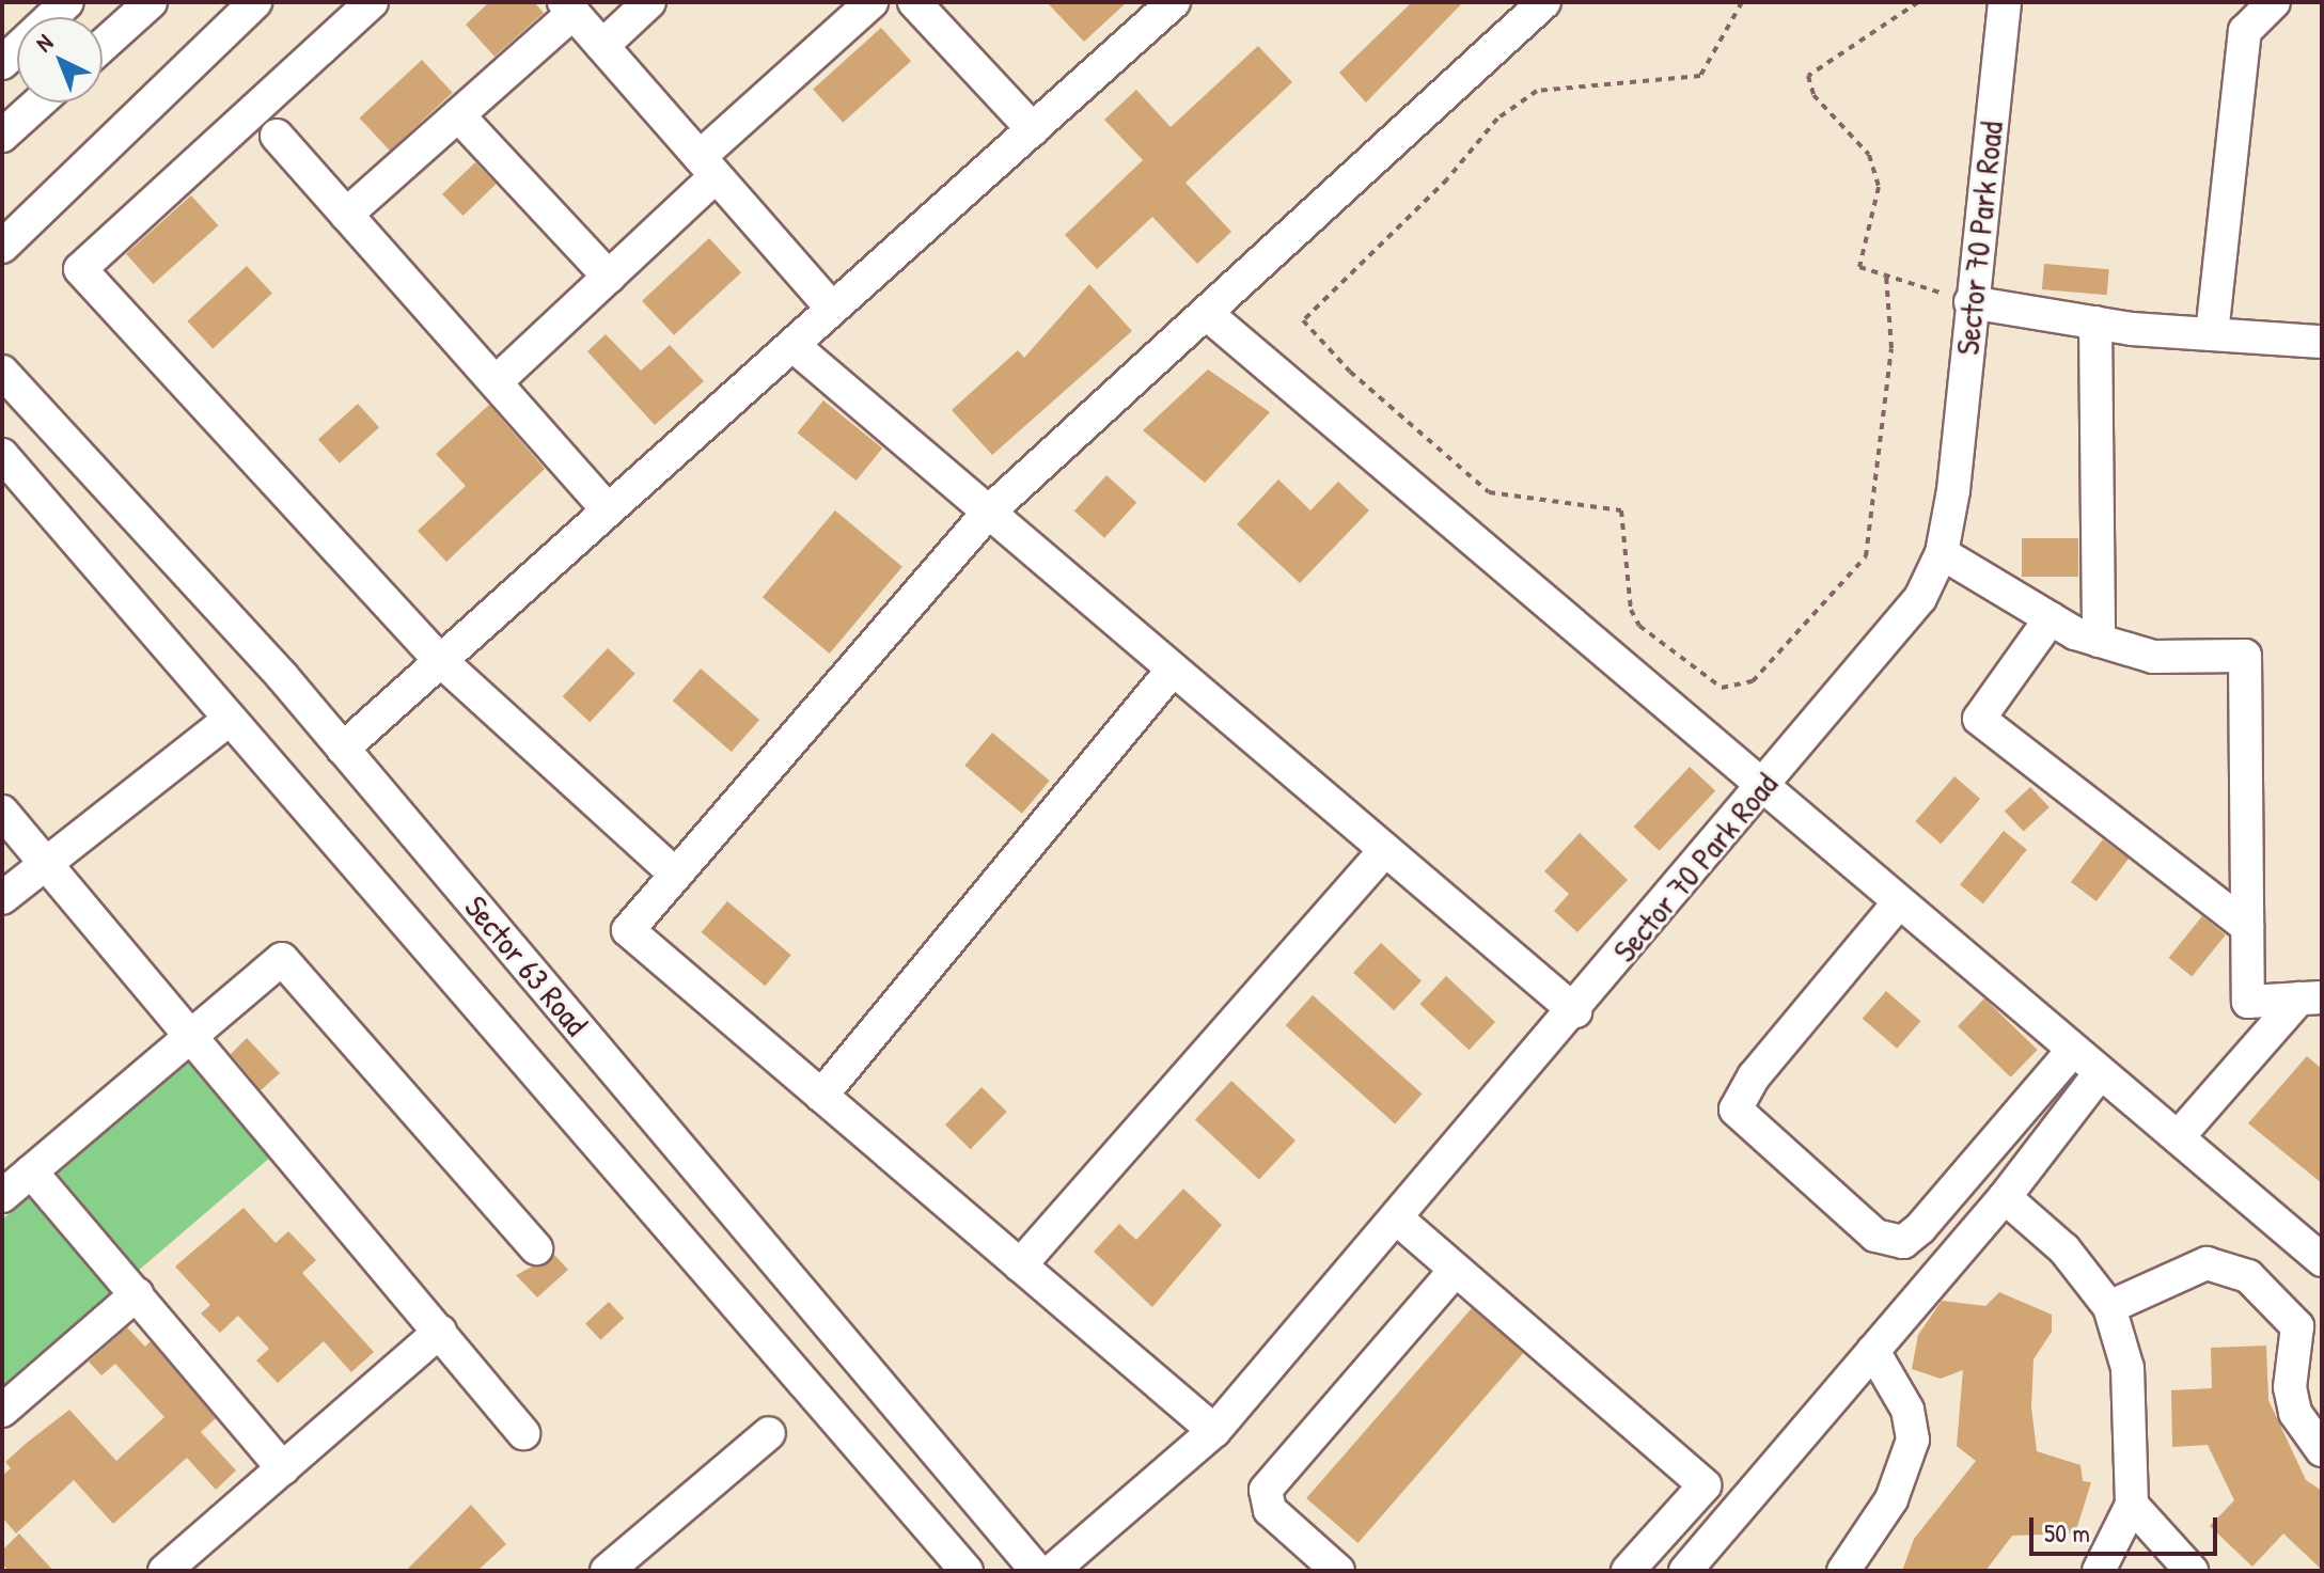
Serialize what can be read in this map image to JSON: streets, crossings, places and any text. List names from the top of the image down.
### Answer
{
  "streets": {
    "street": ["Sector 70 Park Road", "Sector 63 Road"]
  },
  "scale_bar": "50 m",
  "north": "top left"
}
